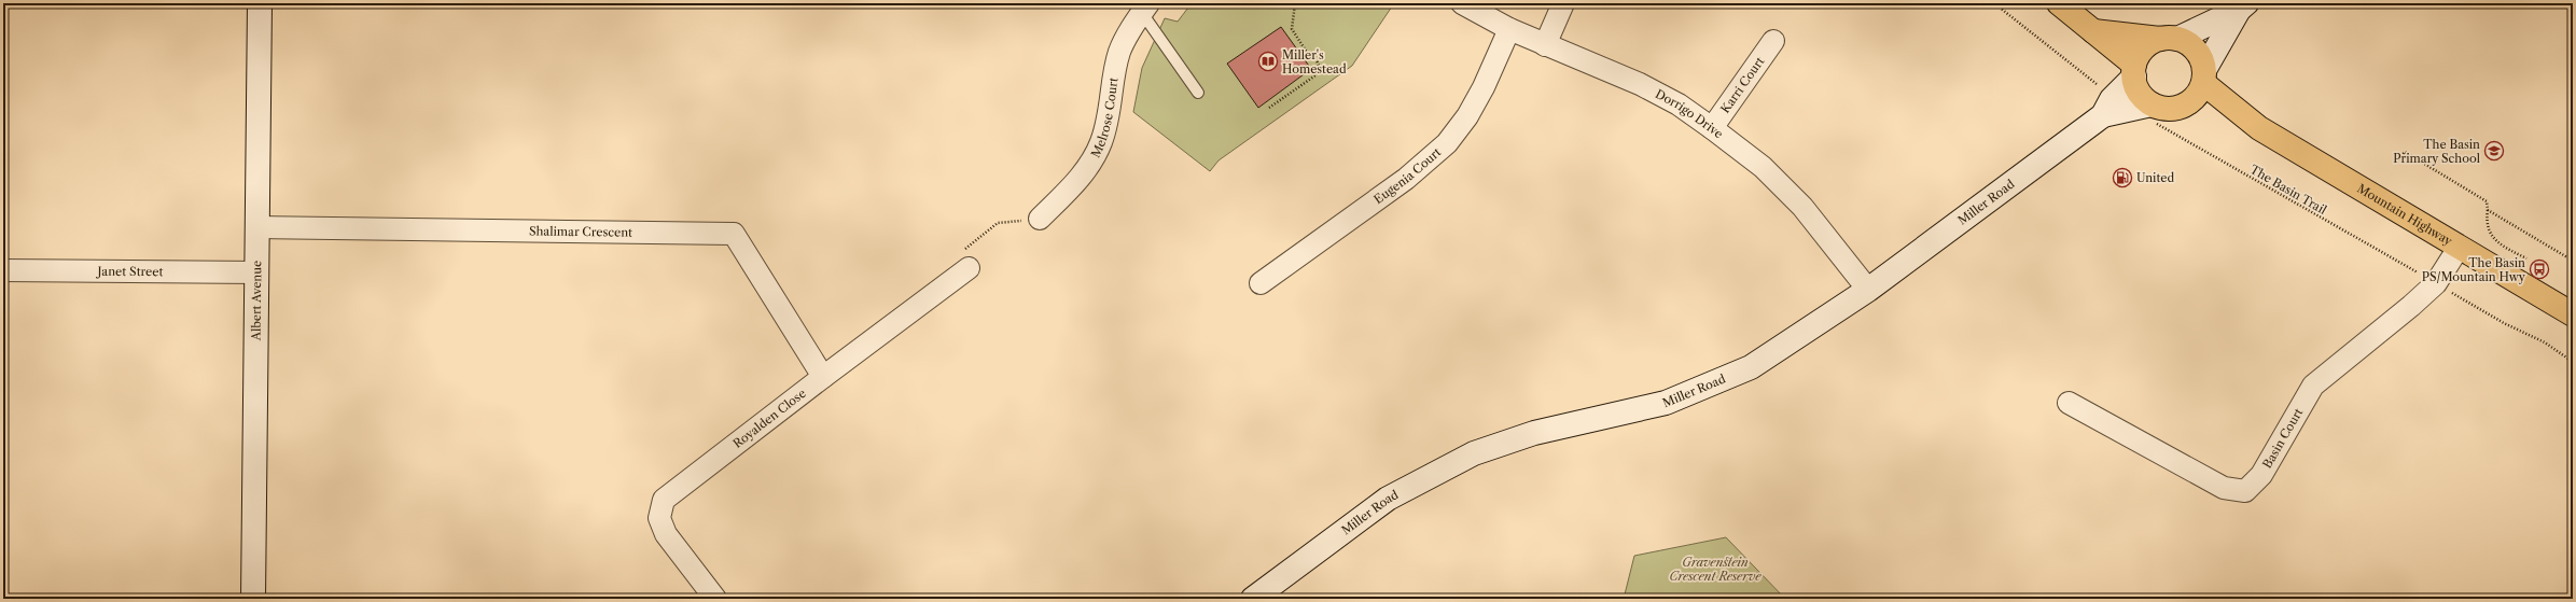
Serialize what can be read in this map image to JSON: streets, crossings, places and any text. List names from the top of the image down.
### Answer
{
  "streets": {
    "main road": ["Miller Road", "Mountain Highway", "Albert Avenue"],
    "street": [
      "Karri Court",
      "Dorrigo Drive",
      "Melrose Court",
      "Eugenia Court",
      "Shalimar Crescent",
      "Janet Street",
      "Royalden Close",
      "Basin Court"
    ],
    "path": ["The Basin Trail"]
  },
  "crossings": [
    ["Karri Court", "Dorrigo Drive"],
    ["Dorrigo Drive", "Eugenia Court"],
    ["Dorrigo Drive", "Miller Road"],
    ["The Basin Trail", "Miller Road"],
    ["The Basin Trail", "Mountain Highway"],
    ["Miller Road", "Mountain Highway"],
    ["Mountain Highway", "Basin Court"],
    ["Shalimar Crescent", "Albert Avenue"],
    ["Shalimar Crescent", "Royalden Close"],
    ["Janet Street", "Albert Avenue"]
  ],
  "parks": ["Gravenstein Crescent Reserve"],
  "places": {
    "library": ["Miller's Homestead"],
    "school or university": ["The Basin Primary School"],
    "fuel station": ["United"],
    "bus stop": ["The Basin PS/Mountain Hwy"]
  }
}
